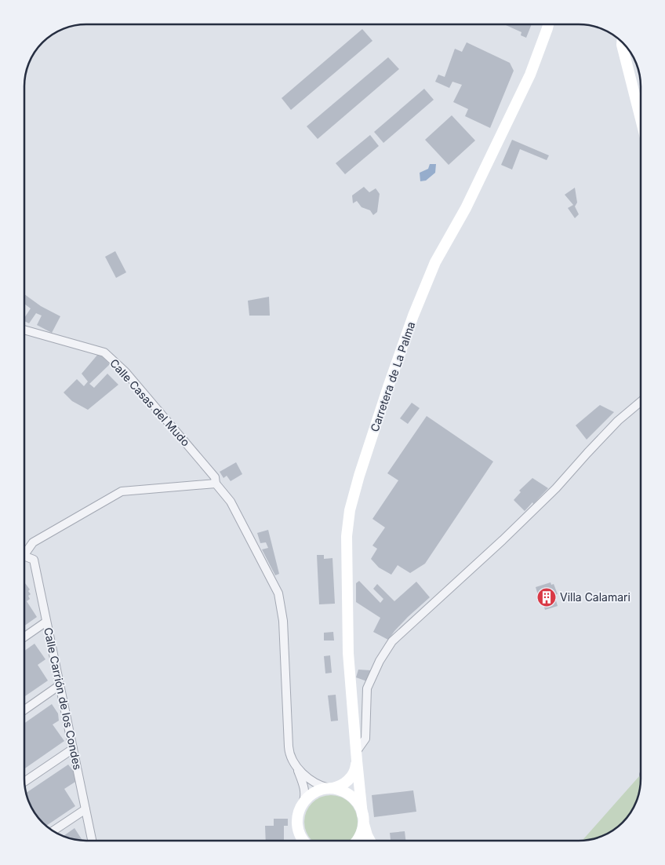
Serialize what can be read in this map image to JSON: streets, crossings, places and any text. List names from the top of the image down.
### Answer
{
  "streets": {
    "main road": ["Carretera de La Palma"],
    "street": ["Calle Casas del Mudo", "Calle Carrión de los Condes"]
  },
  "places": {
    "building": ["Villa Calamari"]
  }
}
